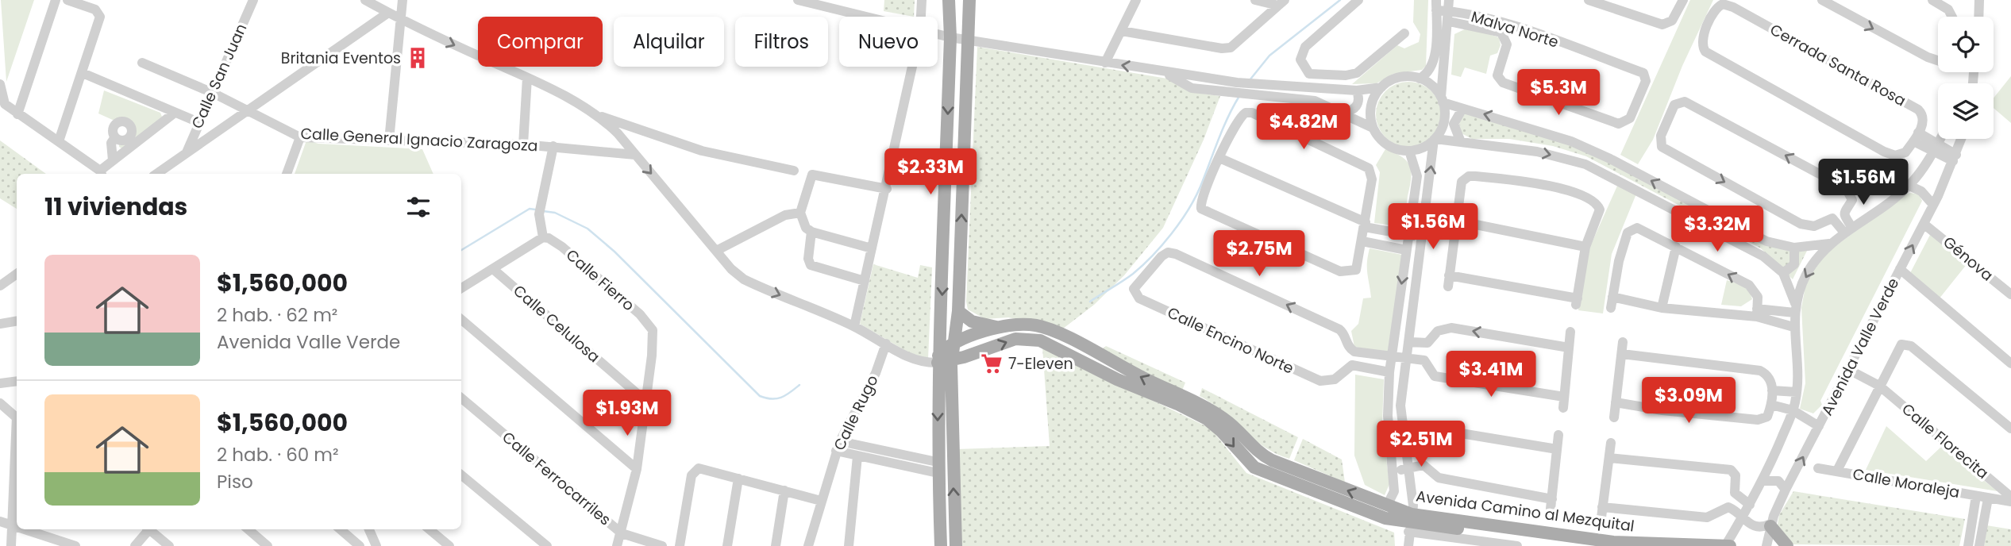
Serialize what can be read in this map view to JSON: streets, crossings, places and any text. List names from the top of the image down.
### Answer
{
  "streets": {
    "main road": ["Avenida Camino al Mezquital"],
    "street": [
      "Malva Norte",
      "Cerrada Santa Rosa",
      "Calle San Juan",
      "Calle General Ignacio Zaragoza",
      "Génova",
      "Calle Fierro",
      "Calle Celulosa",
      "Calle Encino Norte",
      "Avenida Valle Verde",
      "Calle Rugo",
      "Calle Florecita",
      "Calle Ferrocarriles",
      "Calle Moraleja"
    ]
  },
  "crossings": [
    ["Calle San Juan", "Calle General Ignacio Zaragoza"],
    ["Génova", "Avenida Valle Verde"],
    ["Calle Fierro", "Calle Celulosa"],
    ["Avenida Valle Verde", "Calle Florecita"],
    ["Calle Florecita", "Calle Moraleja"]
  ],
  "places": {
    "building": ["Britania Eventos"],
    "supermarket": ["7-Eleven"]
  },
  "page": {
    "chip": [
      "Comprar",
      "Alquilar",
      "Filtros",
      "Nuevo"
    ],
    "price": [
      "$5.3M",
      "$4.82M",
      "$2.33M",
      "$1.56M",
      "$1.56M",
      "$3.32M",
      "$2.75M",
      "$3.41M",
      "$3.09M",
      "$1.93M",
      "$2.51M"
    ],
    "heading": "11 viviendas",
    "list": [
      {
        "name": "$1,560,000",
        "note": "2 hab. · 62 m² · Avenida Valle Verde"
      },
      {
        "name": "$1,560,000",
        "note": "2 hab. · 60 m² · Piso"
      }
    ]
  }
}
